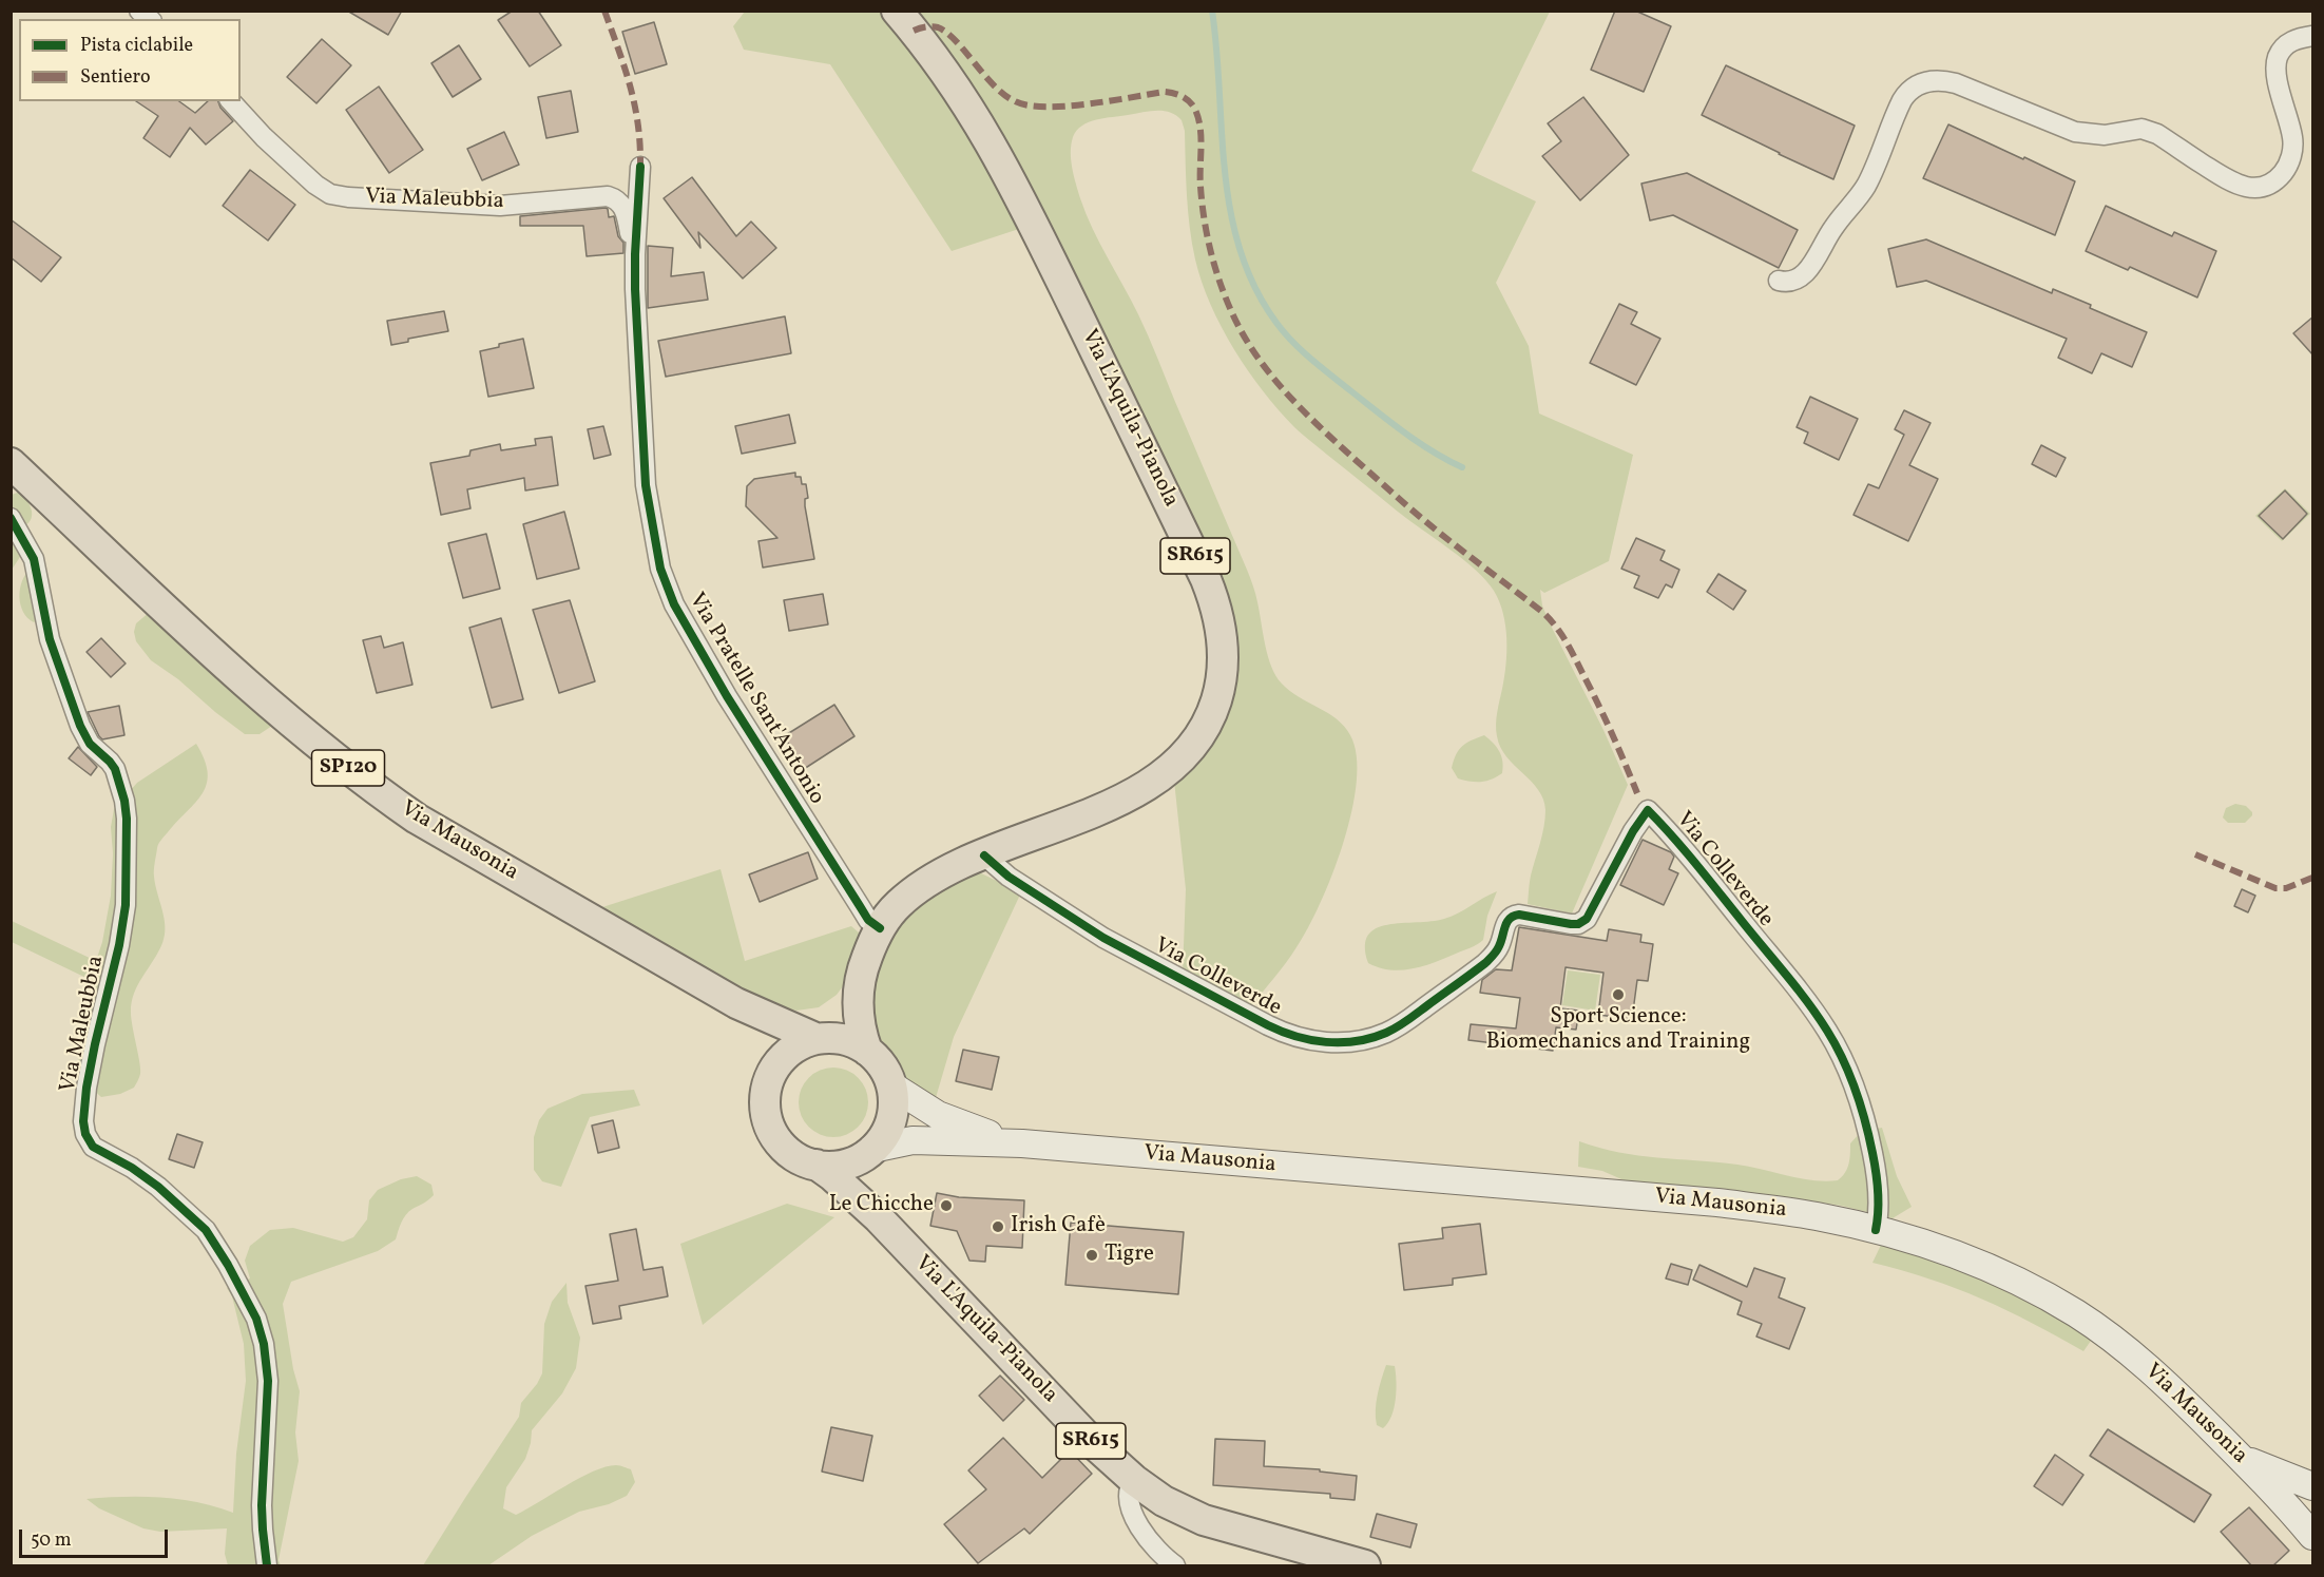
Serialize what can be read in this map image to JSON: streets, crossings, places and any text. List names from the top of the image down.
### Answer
{
  "streets": {
    "main road": [
      "Via L'Aquila-Pianola",
      "SR615",
      "SP120",
      "Via Mausonia"
    ],
    "street": ["Via Maleubbia", "Via Pratelle Sant'Antonio", "Via Colleverde"]
  },
  "crossings": [
    ["Via Maleubbia", "Via Pratelle Sant'Antonio"],
    ["Via L'Aquila-Pianola", "Via Pratelle Sant'Antonio"],
    ["Via L'Aquila-Pianola", "Via Mausonia"],
    ["Via L'Aquila-Pianola", "Via Colleverde"],
    ["Via Mausonia", "Via Colleverde"]
  ],
  "places": [
    "Sport Science: Biomechanics and Training",
    "Le Chicche",
    "Irish Cafè",
    "Tigre"
  ],
  "legend": ["Pista ciclabile", "Sentiero"],
  "scale_bar": "50 m"
}
